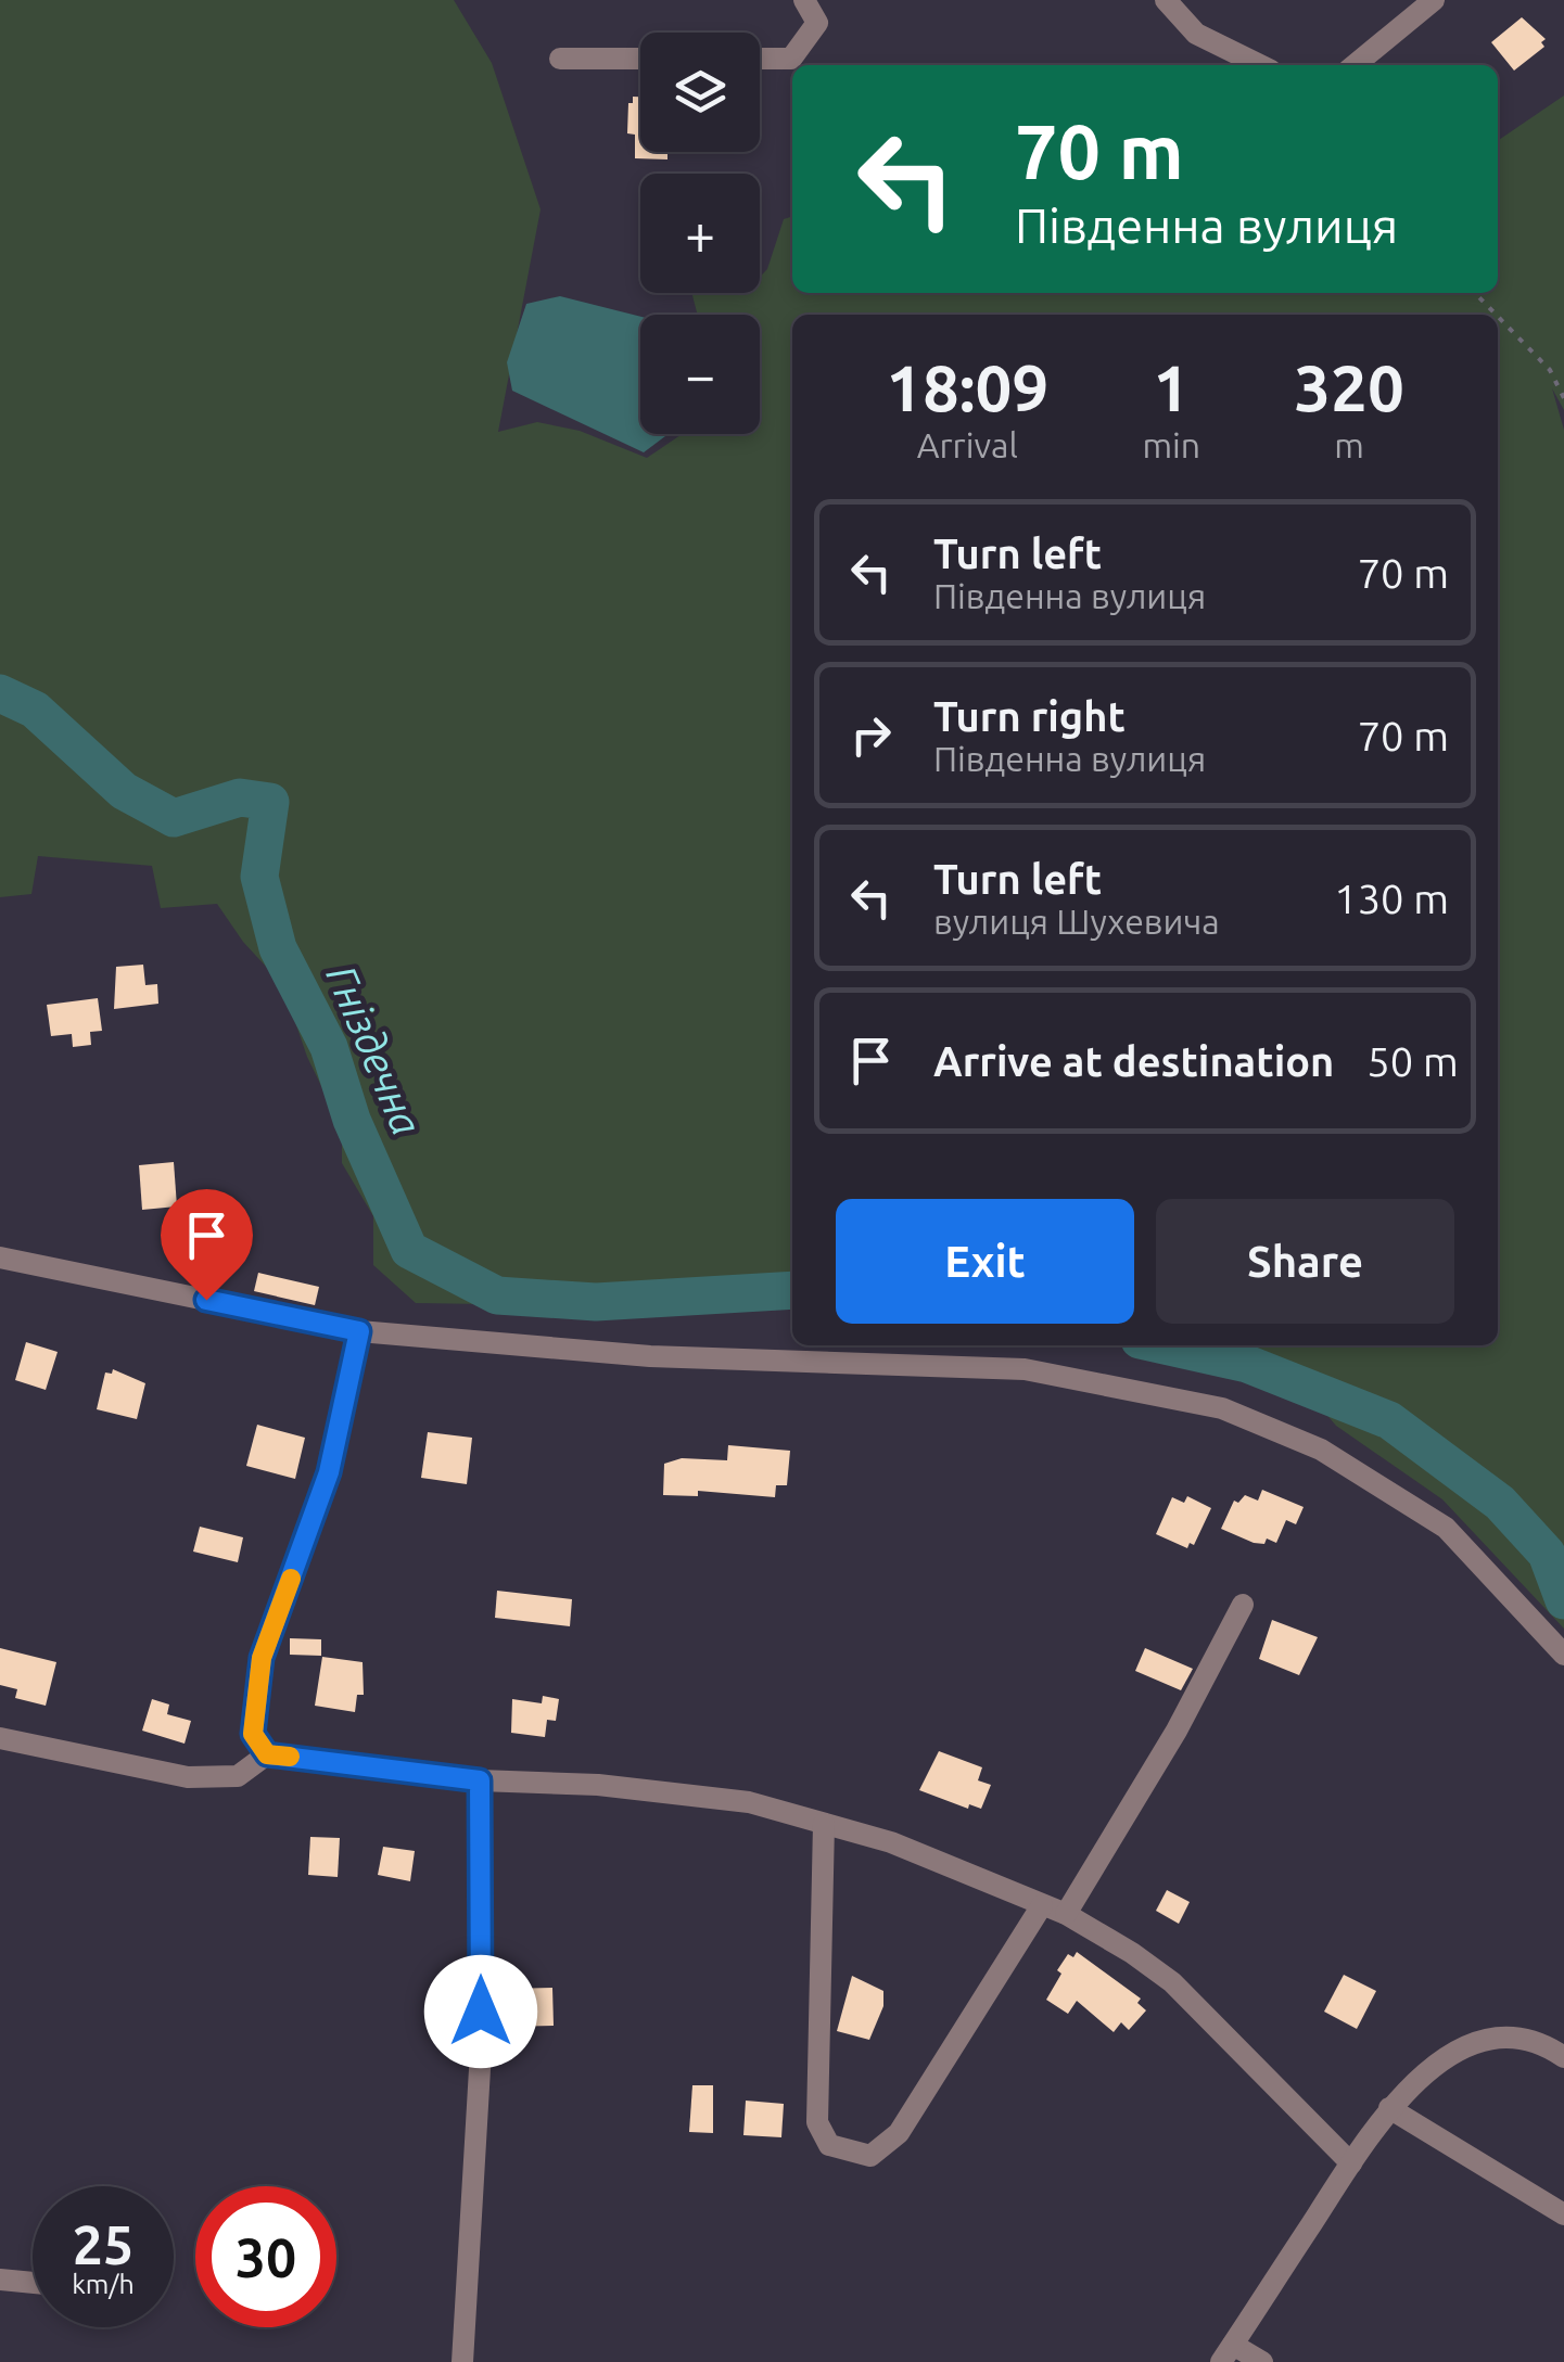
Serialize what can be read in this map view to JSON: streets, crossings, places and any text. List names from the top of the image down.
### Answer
{
  "water": ["Гніздечна"],
  "page": {
    "map_buttons": ["+", "−"],
    "turn": ["70 m", "Південна вулиця"],
    "eta": [
      "18:09",
      "Arrival",
      "1",
      "min",
      "320",
      "m"
    ],
    "list": [
      {
        "name": "Turn left",
        "note": "Південна вулиця",
        "value": "70 m"
      },
      {
        "name": "Turn right",
        "note": "Південна вулиця",
        "value": "70 m"
      },
      {
        "name": "Turn left",
        "note": "вулиця Шухевича",
        "value": "130 m"
      },
      {
        "name": "Arrive at destination",
        "value": "50 m"
      }
    ],
    "buttons": ["Exit", "Share"],
    "speed": "25 km/h",
    "limit": "30"
  }
}
